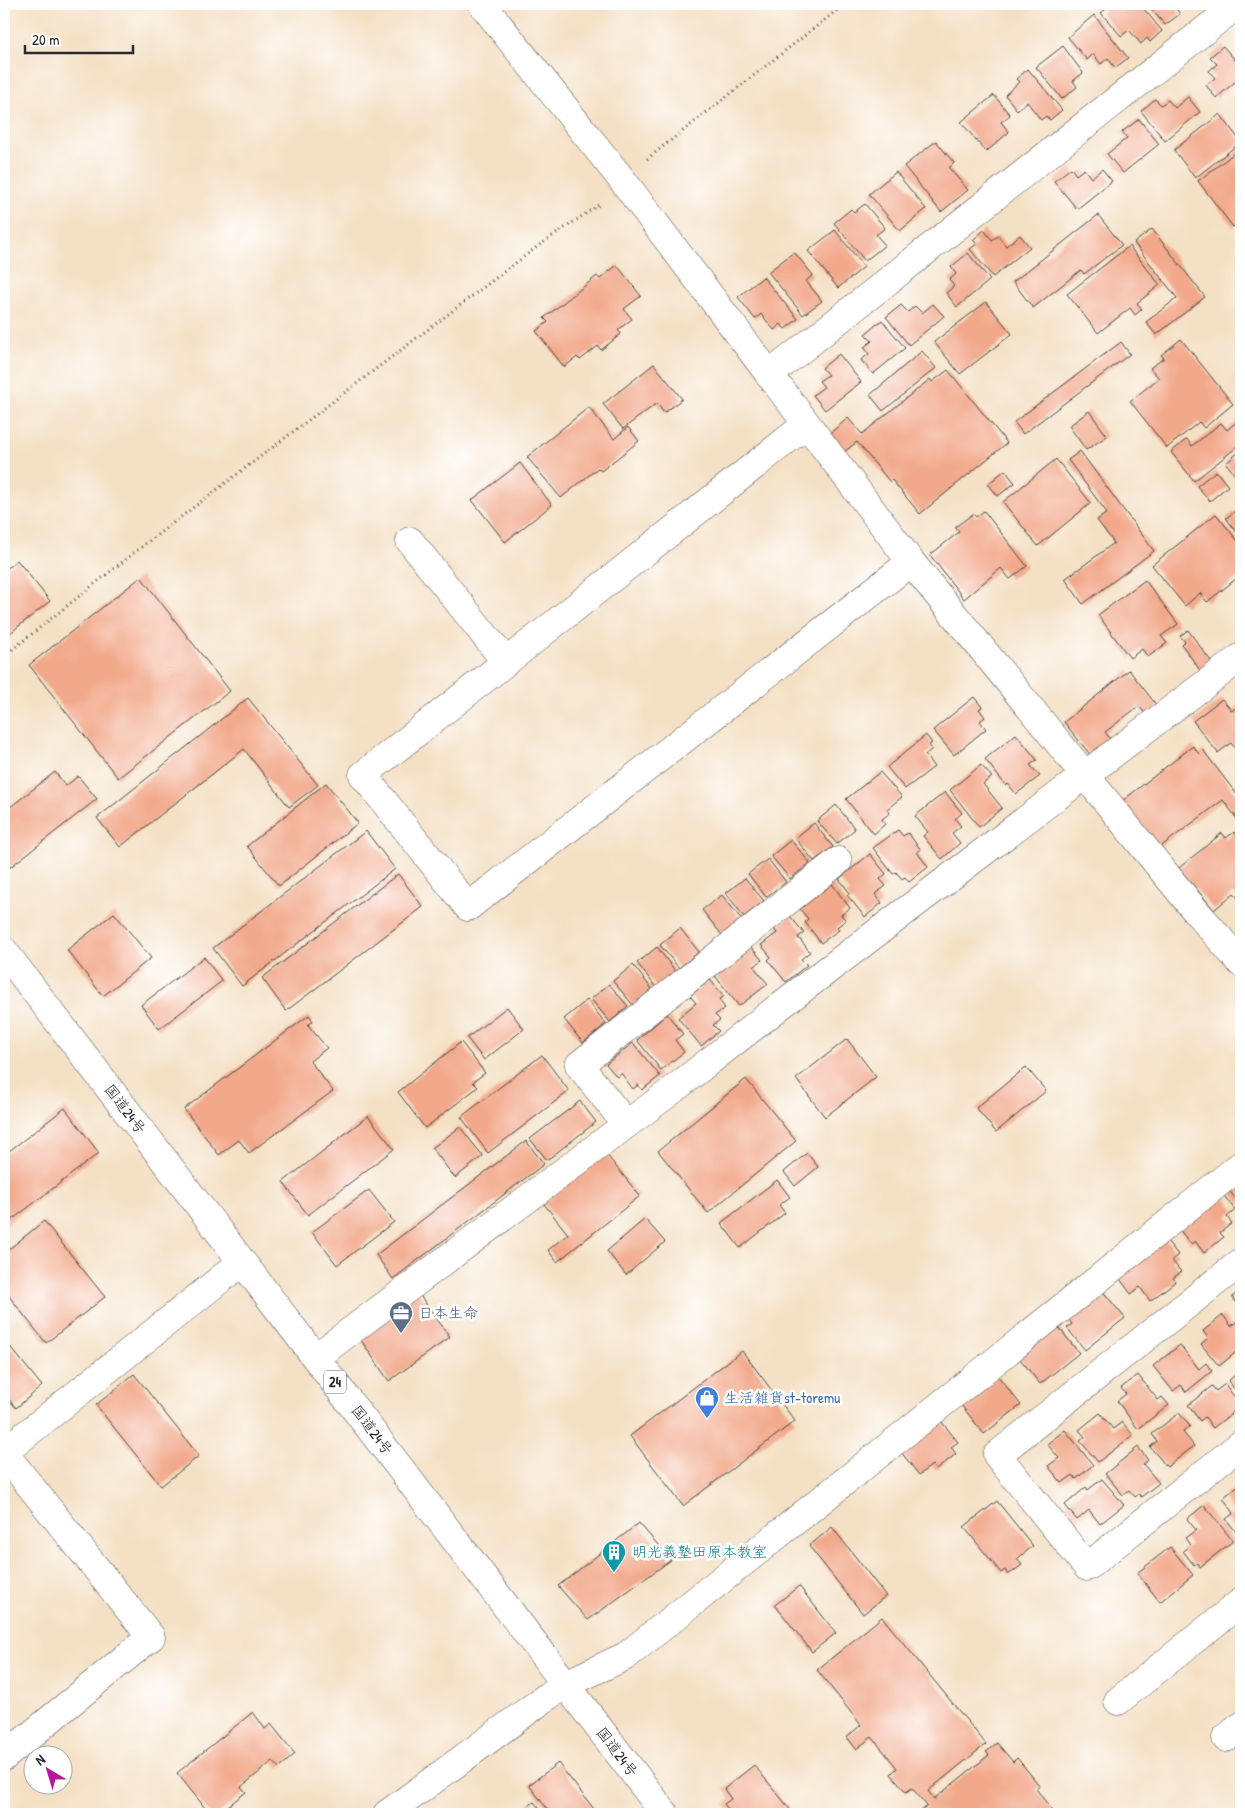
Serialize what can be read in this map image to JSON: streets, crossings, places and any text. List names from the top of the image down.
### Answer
{
  "streets": {
    "main road": ["国道24号", "24"]
  },
  "places": {
    "office": ["日本生命"],
    "shop": ["生活雑貨st-toremu"],
    "building": ["明光義塾田原本教室"]
  },
  "scale_bar": "20 m",
  "north": "top left"
}
